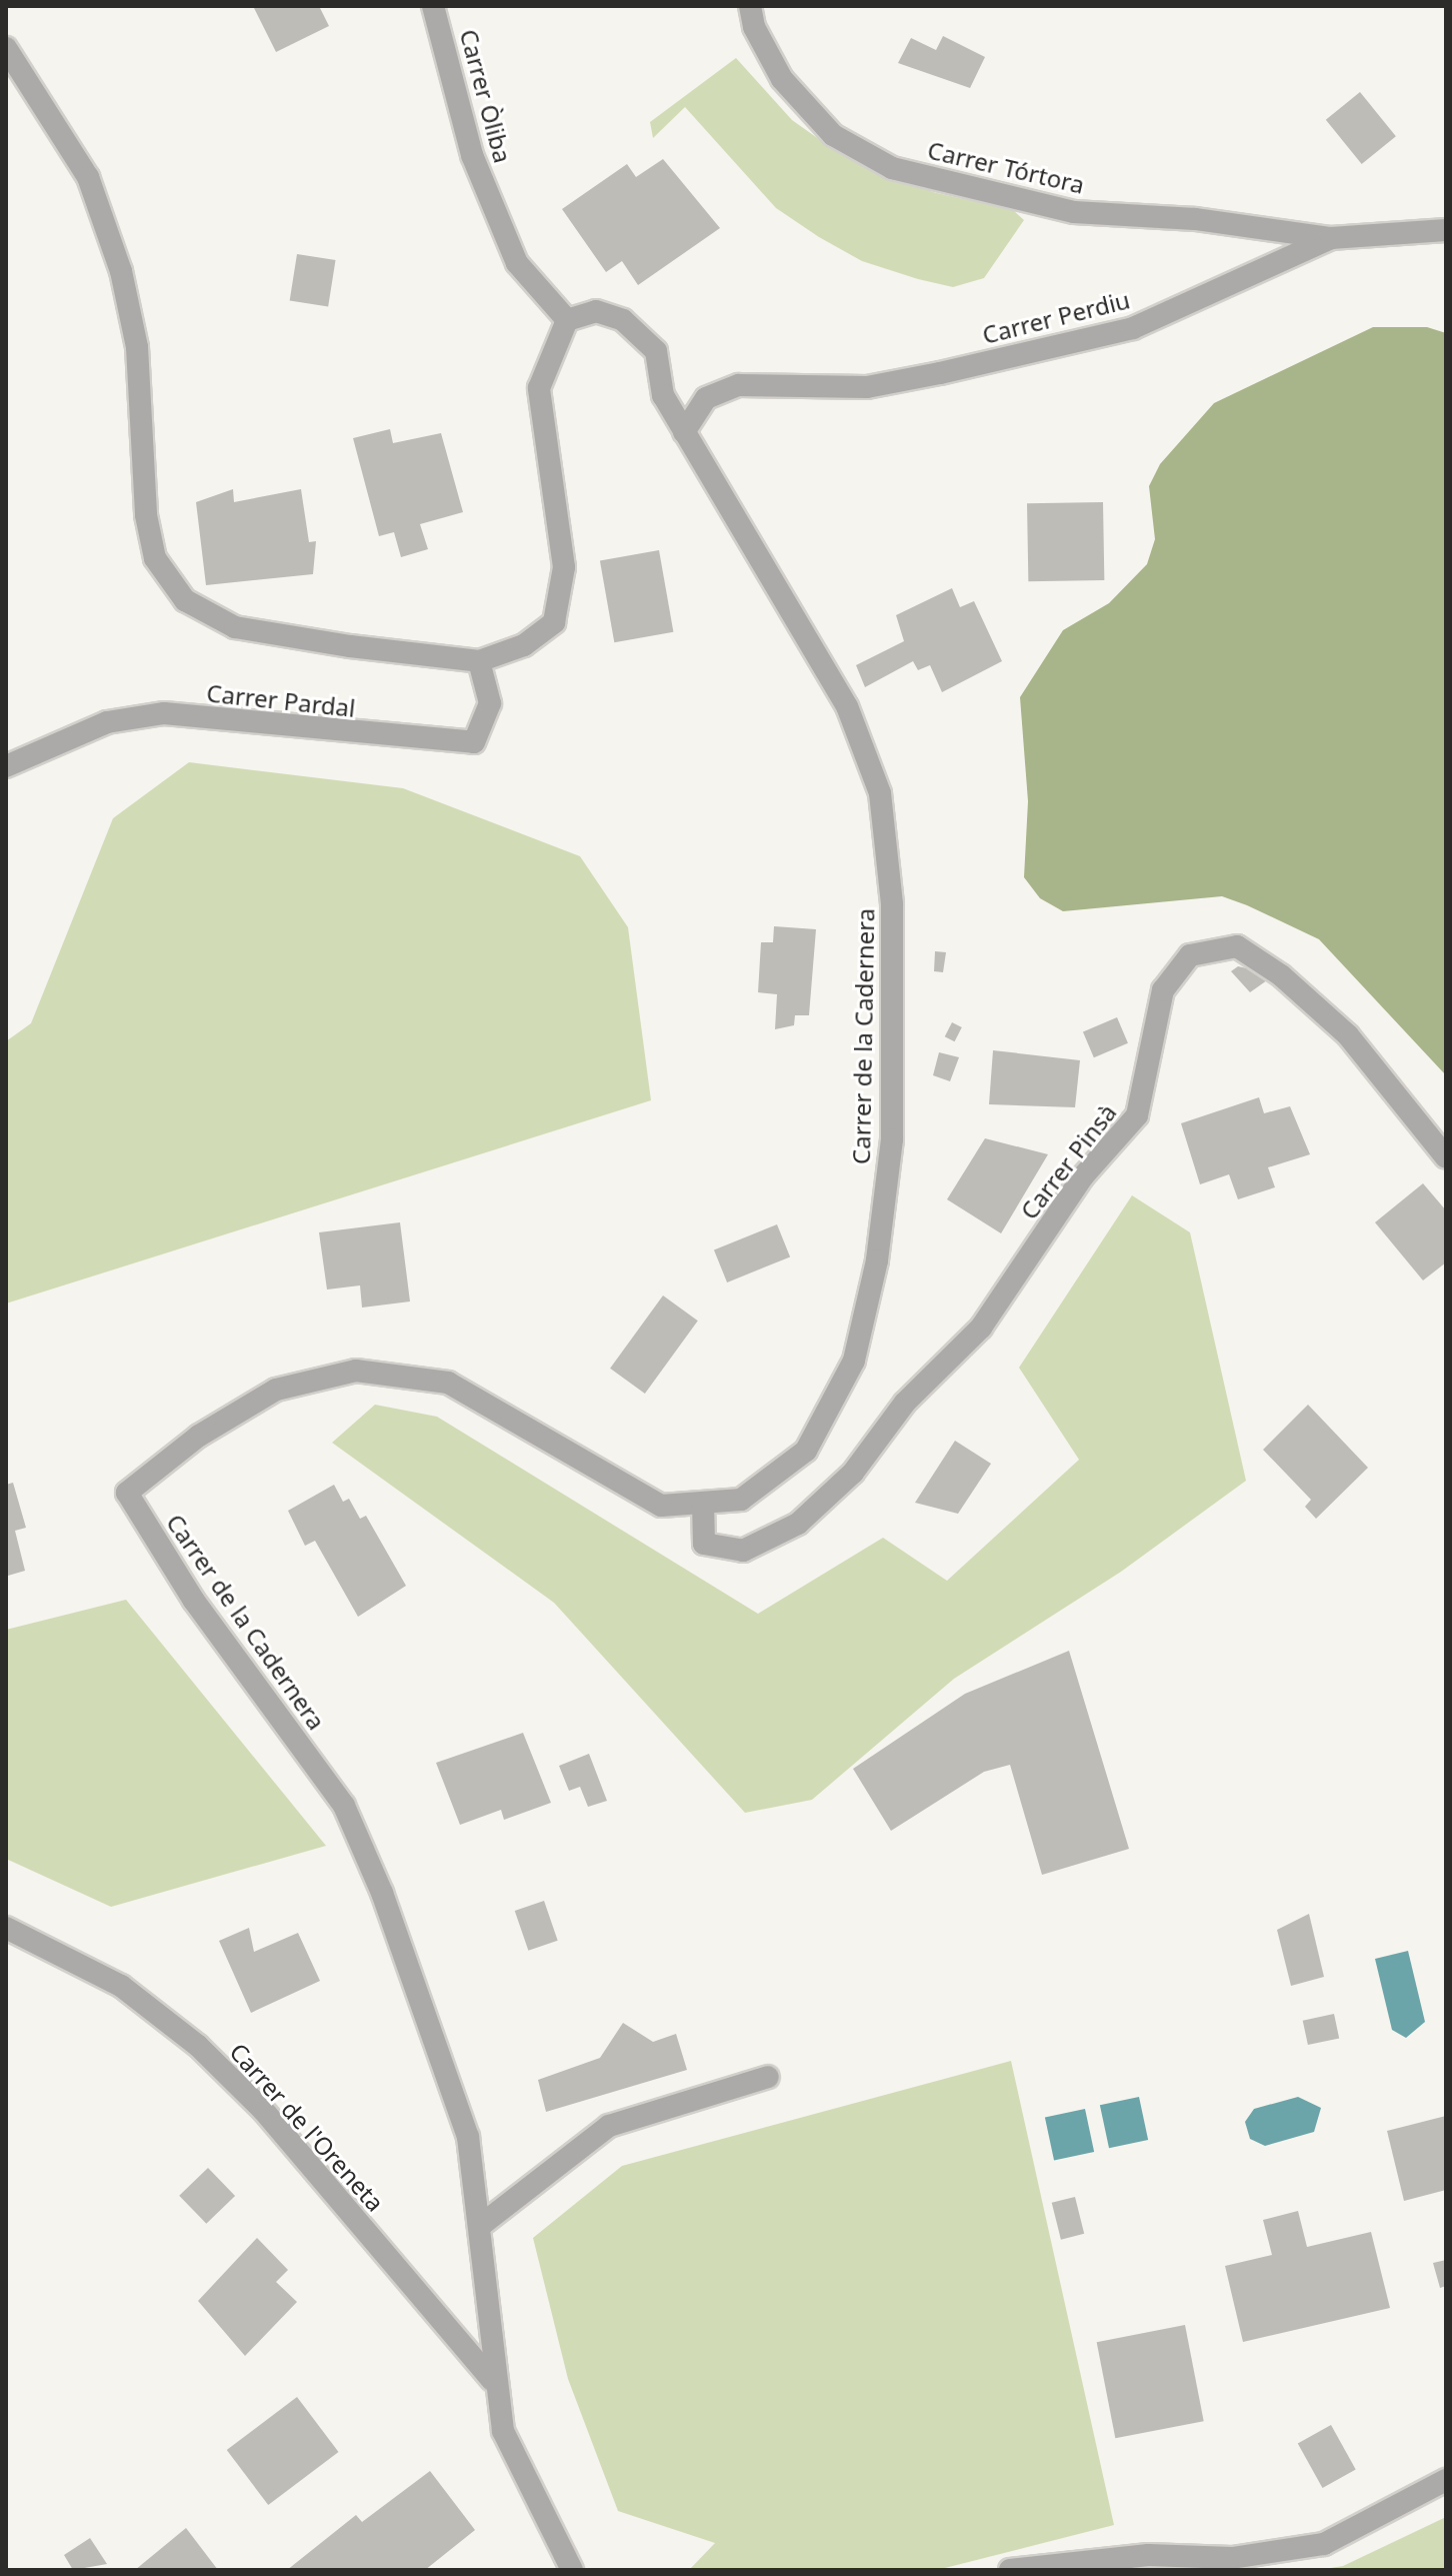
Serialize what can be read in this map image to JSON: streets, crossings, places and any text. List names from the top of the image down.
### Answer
{
  "streets": {
    "street": [
      "Carrer Òliba",
      "Carrer Tórtora",
      "Carrer Perdiu",
      "Carrer Pardal",
      "Carrer de la Cadernera",
      "Carrer Pinsà",
      "Carrer de l'Oreneta"
    ]
  },
  "crossings": [
    ["Carrer Òliba", "Carrer de la Cadernera"],
    ["Carrer Tórtora", "Carrer Perdiu"],
    ["Carrer Perdiu", "Carrer de la Cadernera"],
    ["Carrer de la Cadernera", "Carrer Pinsà"],
    ["Carrer de la Cadernera", "Carrer de l'Oreneta"]
  ]
}
